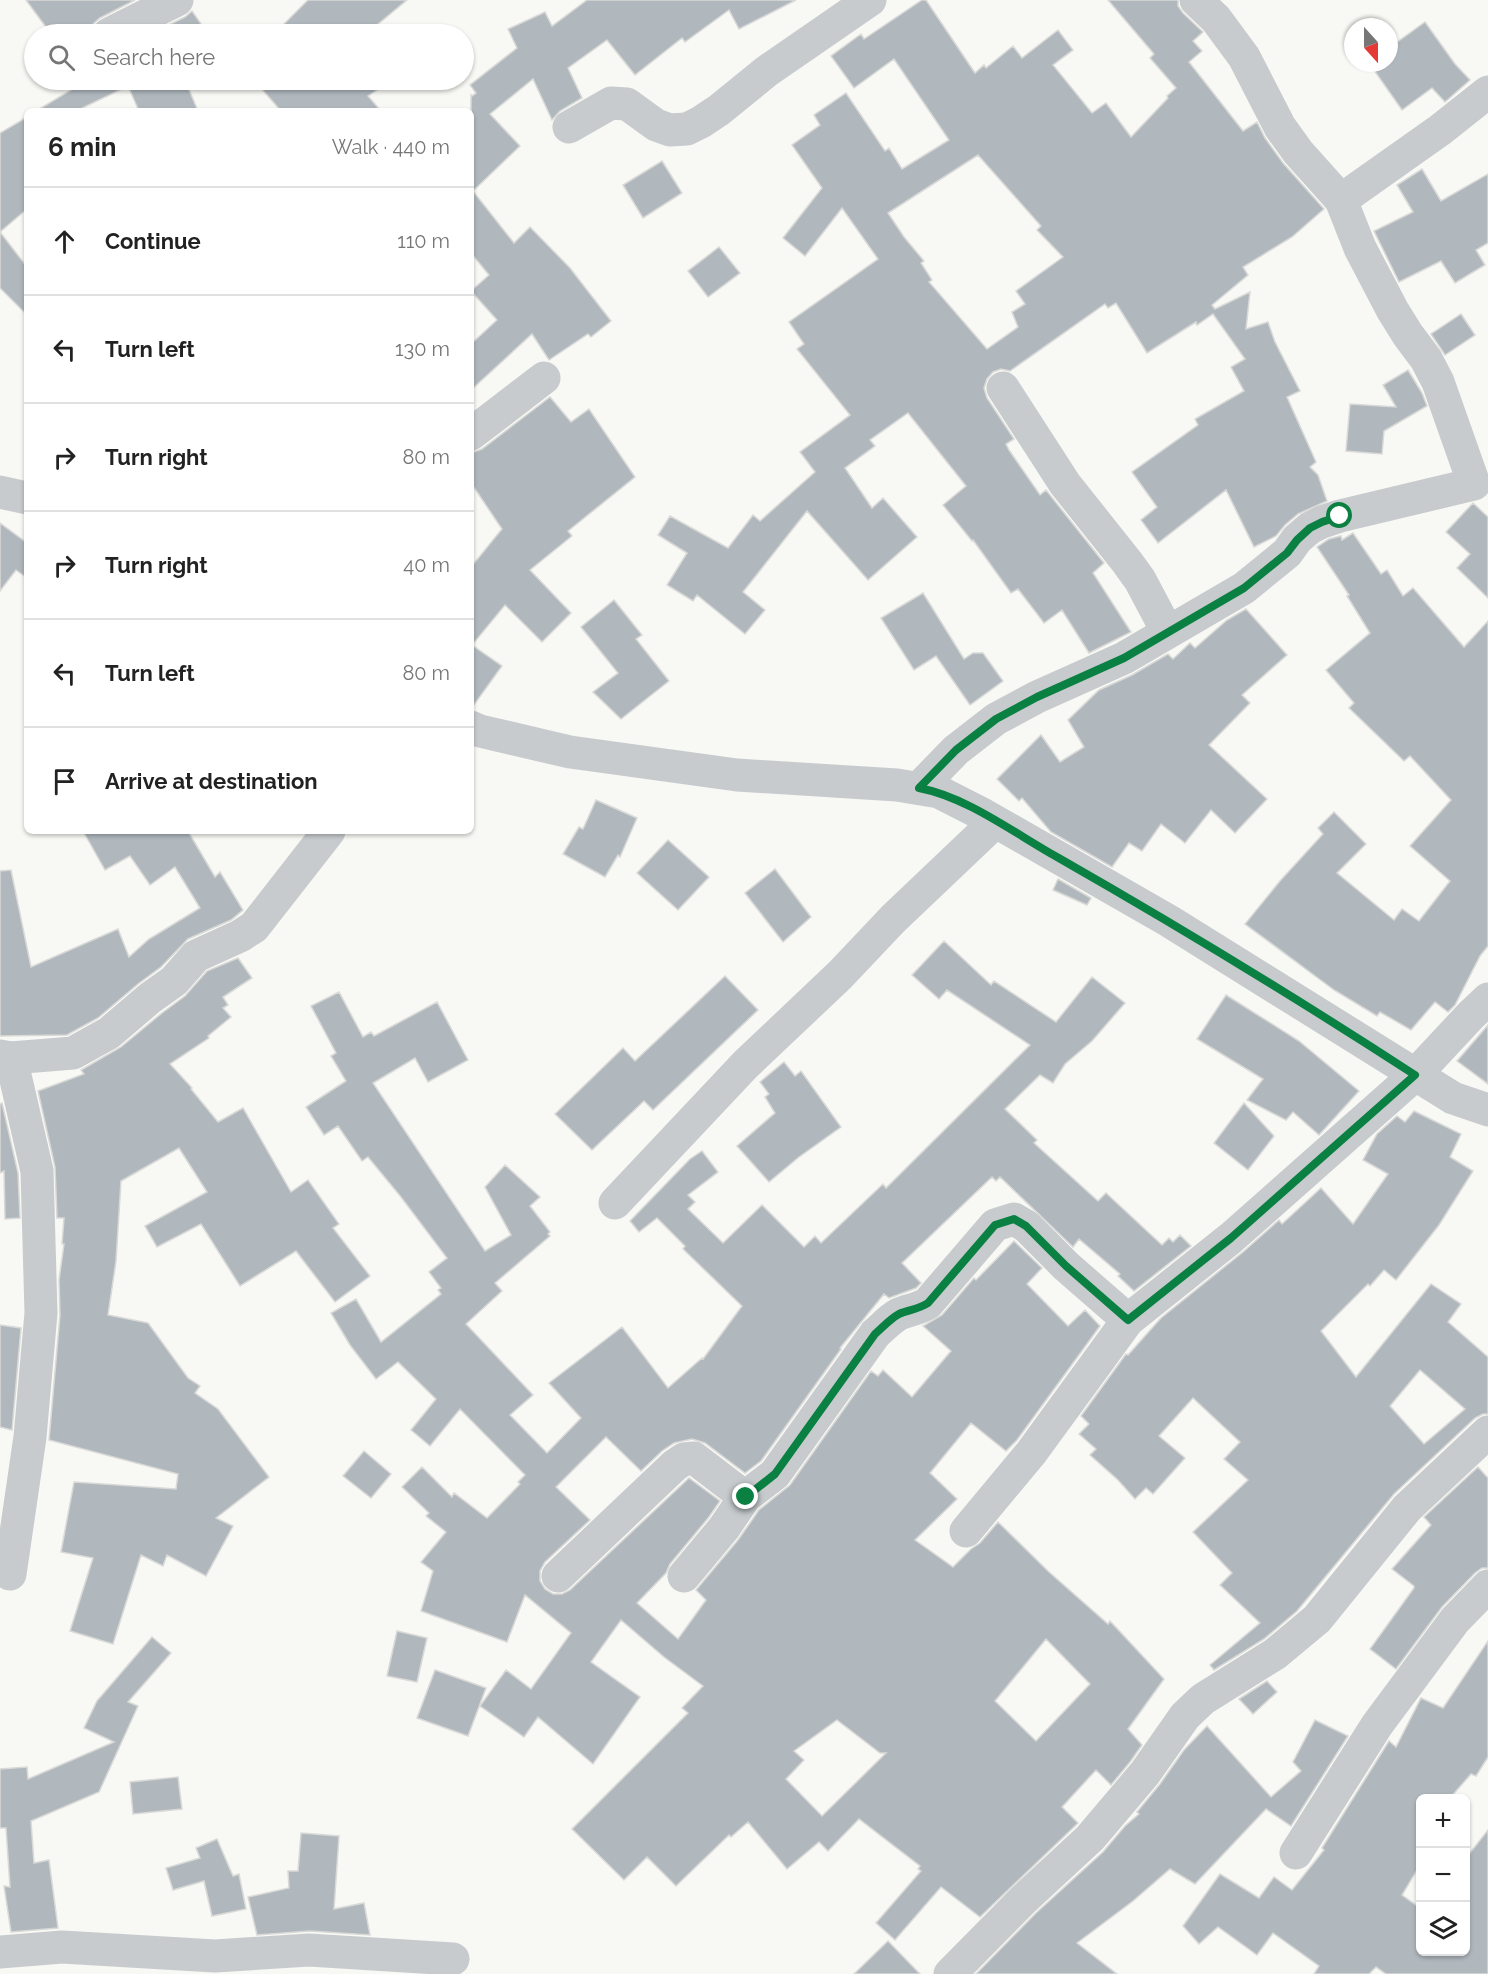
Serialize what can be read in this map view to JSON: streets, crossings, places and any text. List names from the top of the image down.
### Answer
{
  "north": "bottom",
  "page": {
    "search": "Search here",
    "heading": ["6 min", "Walk · 440 m"],
    "list": [
      ["Continue", "110 m"],
      ["Turn left", "130 m"],
      ["Turn right", "80 m"],
      ["Turn right", "40 m"],
      ["Turn left", "80 m"],
      "Arrive at destination"
    ],
    "map_buttons": ["+", "−"]
  }
}
